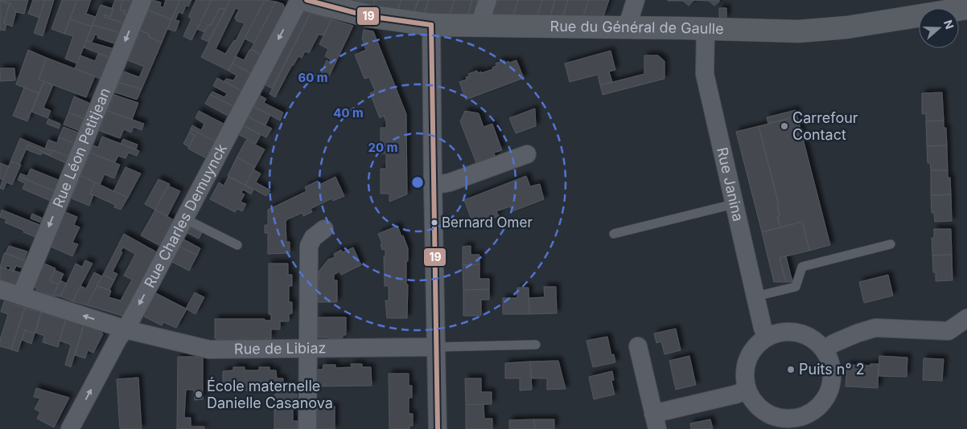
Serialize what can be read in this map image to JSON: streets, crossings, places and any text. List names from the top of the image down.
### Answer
{
  "streets": {
    "street": [
      "Rue du Général de Gaulle",
      "Rue Léon Petitjean",
      "Rue Janina",
      "Rue Charles Demuynck",
      "Rue de Libiaz"
    ]
  },
  "crossings": [
    ["Rue du Général de Gaulle", "Rue Janina"],
    ["Rue Léon Petitjean", "Rue de Libiaz"],
    ["Rue Charles Demuynck", "Rue de Libiaz"]
  ],
  "one_way": ["Rue Léon Petitjean"],
  "places": [
    "Carrefour Contact",
    "Bernard Omer",
    "Puits n° 2",
    "École maternelle Danielle Casanova"
  ],
  "lines": ["transit line 19"],
  "north": "right",
  "rings": ["60 m", "40 m", "20 m"]
}
